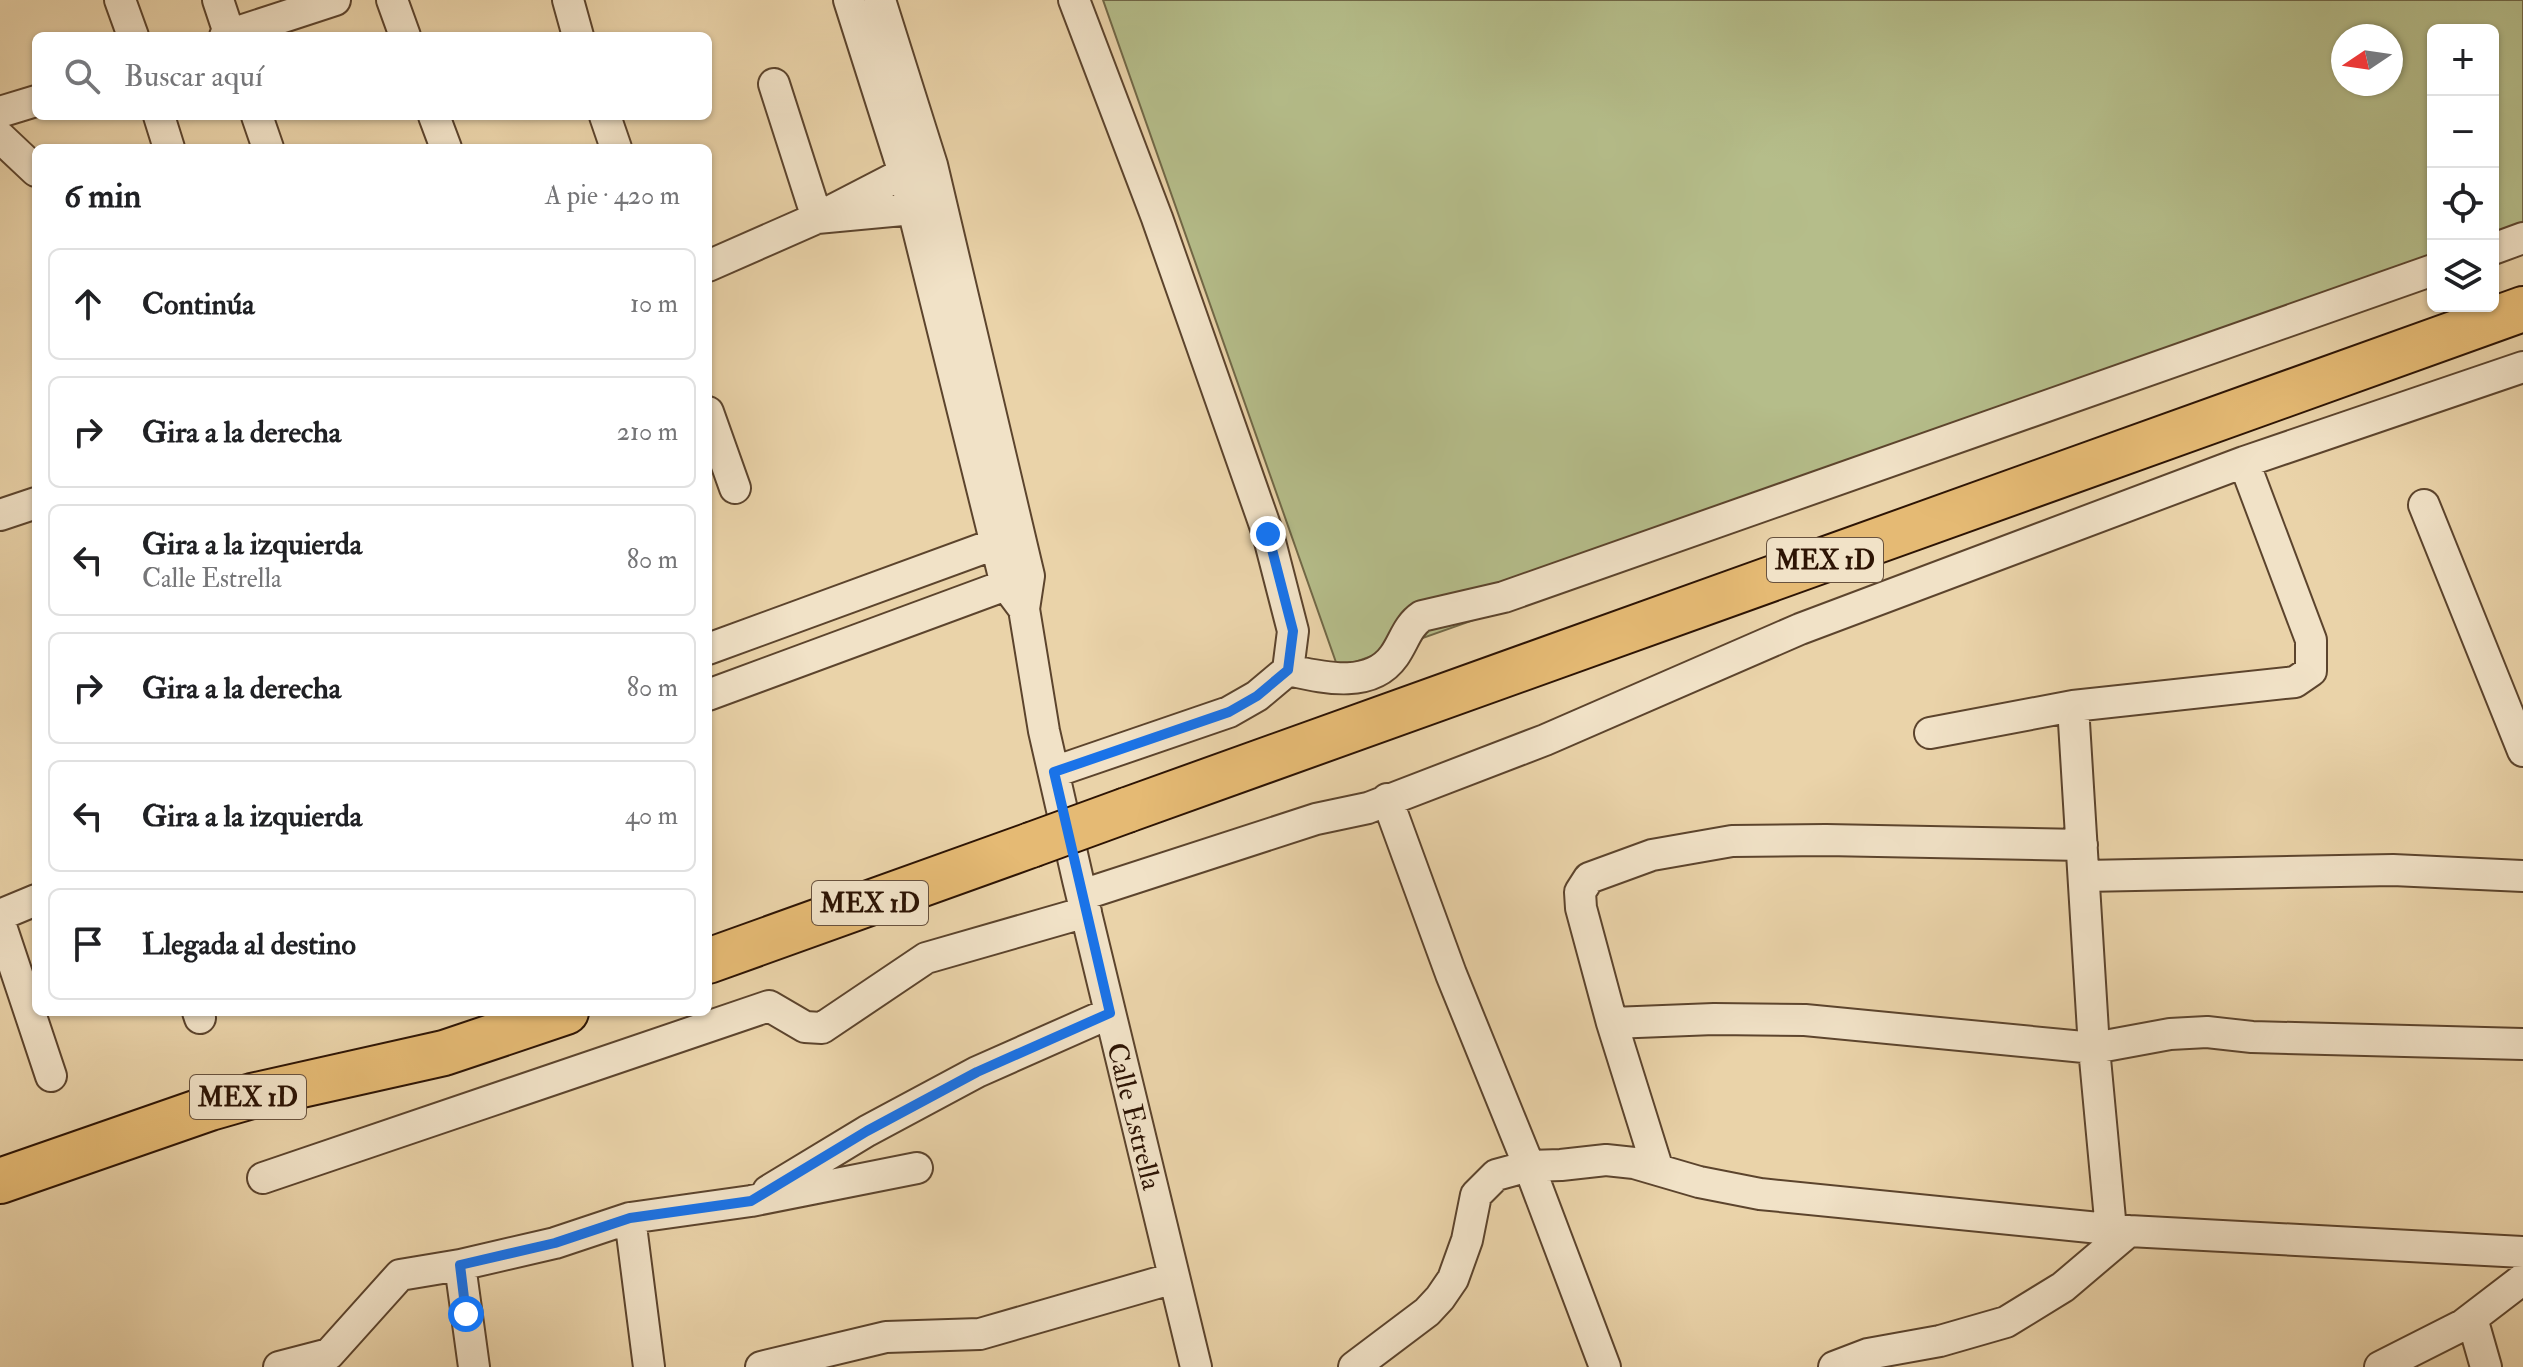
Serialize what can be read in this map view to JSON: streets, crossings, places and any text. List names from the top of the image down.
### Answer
{
  "streets": {
    "highway": ["MEX 1D"],
    "street": ["Calle Estrella"]
  },
  "north": "left",
  "page": {
    "map_buttons": ["+", "−"],
    "search": "Buscar aquí",
    "heading": ["6 min", "A pie · 420 m"],
    "list": [
      ["Continúa", "10 m"],
      ["Gira a la derecha", "210 m"],
      ["Gira a la izquierda", "Calle Estrella", "80 m"],
      ["Gira a la derecha", "80 m"],
      ["Gira a la izquierda", "40 m"],
      "Llegada al destino"
    ]
  }
}
